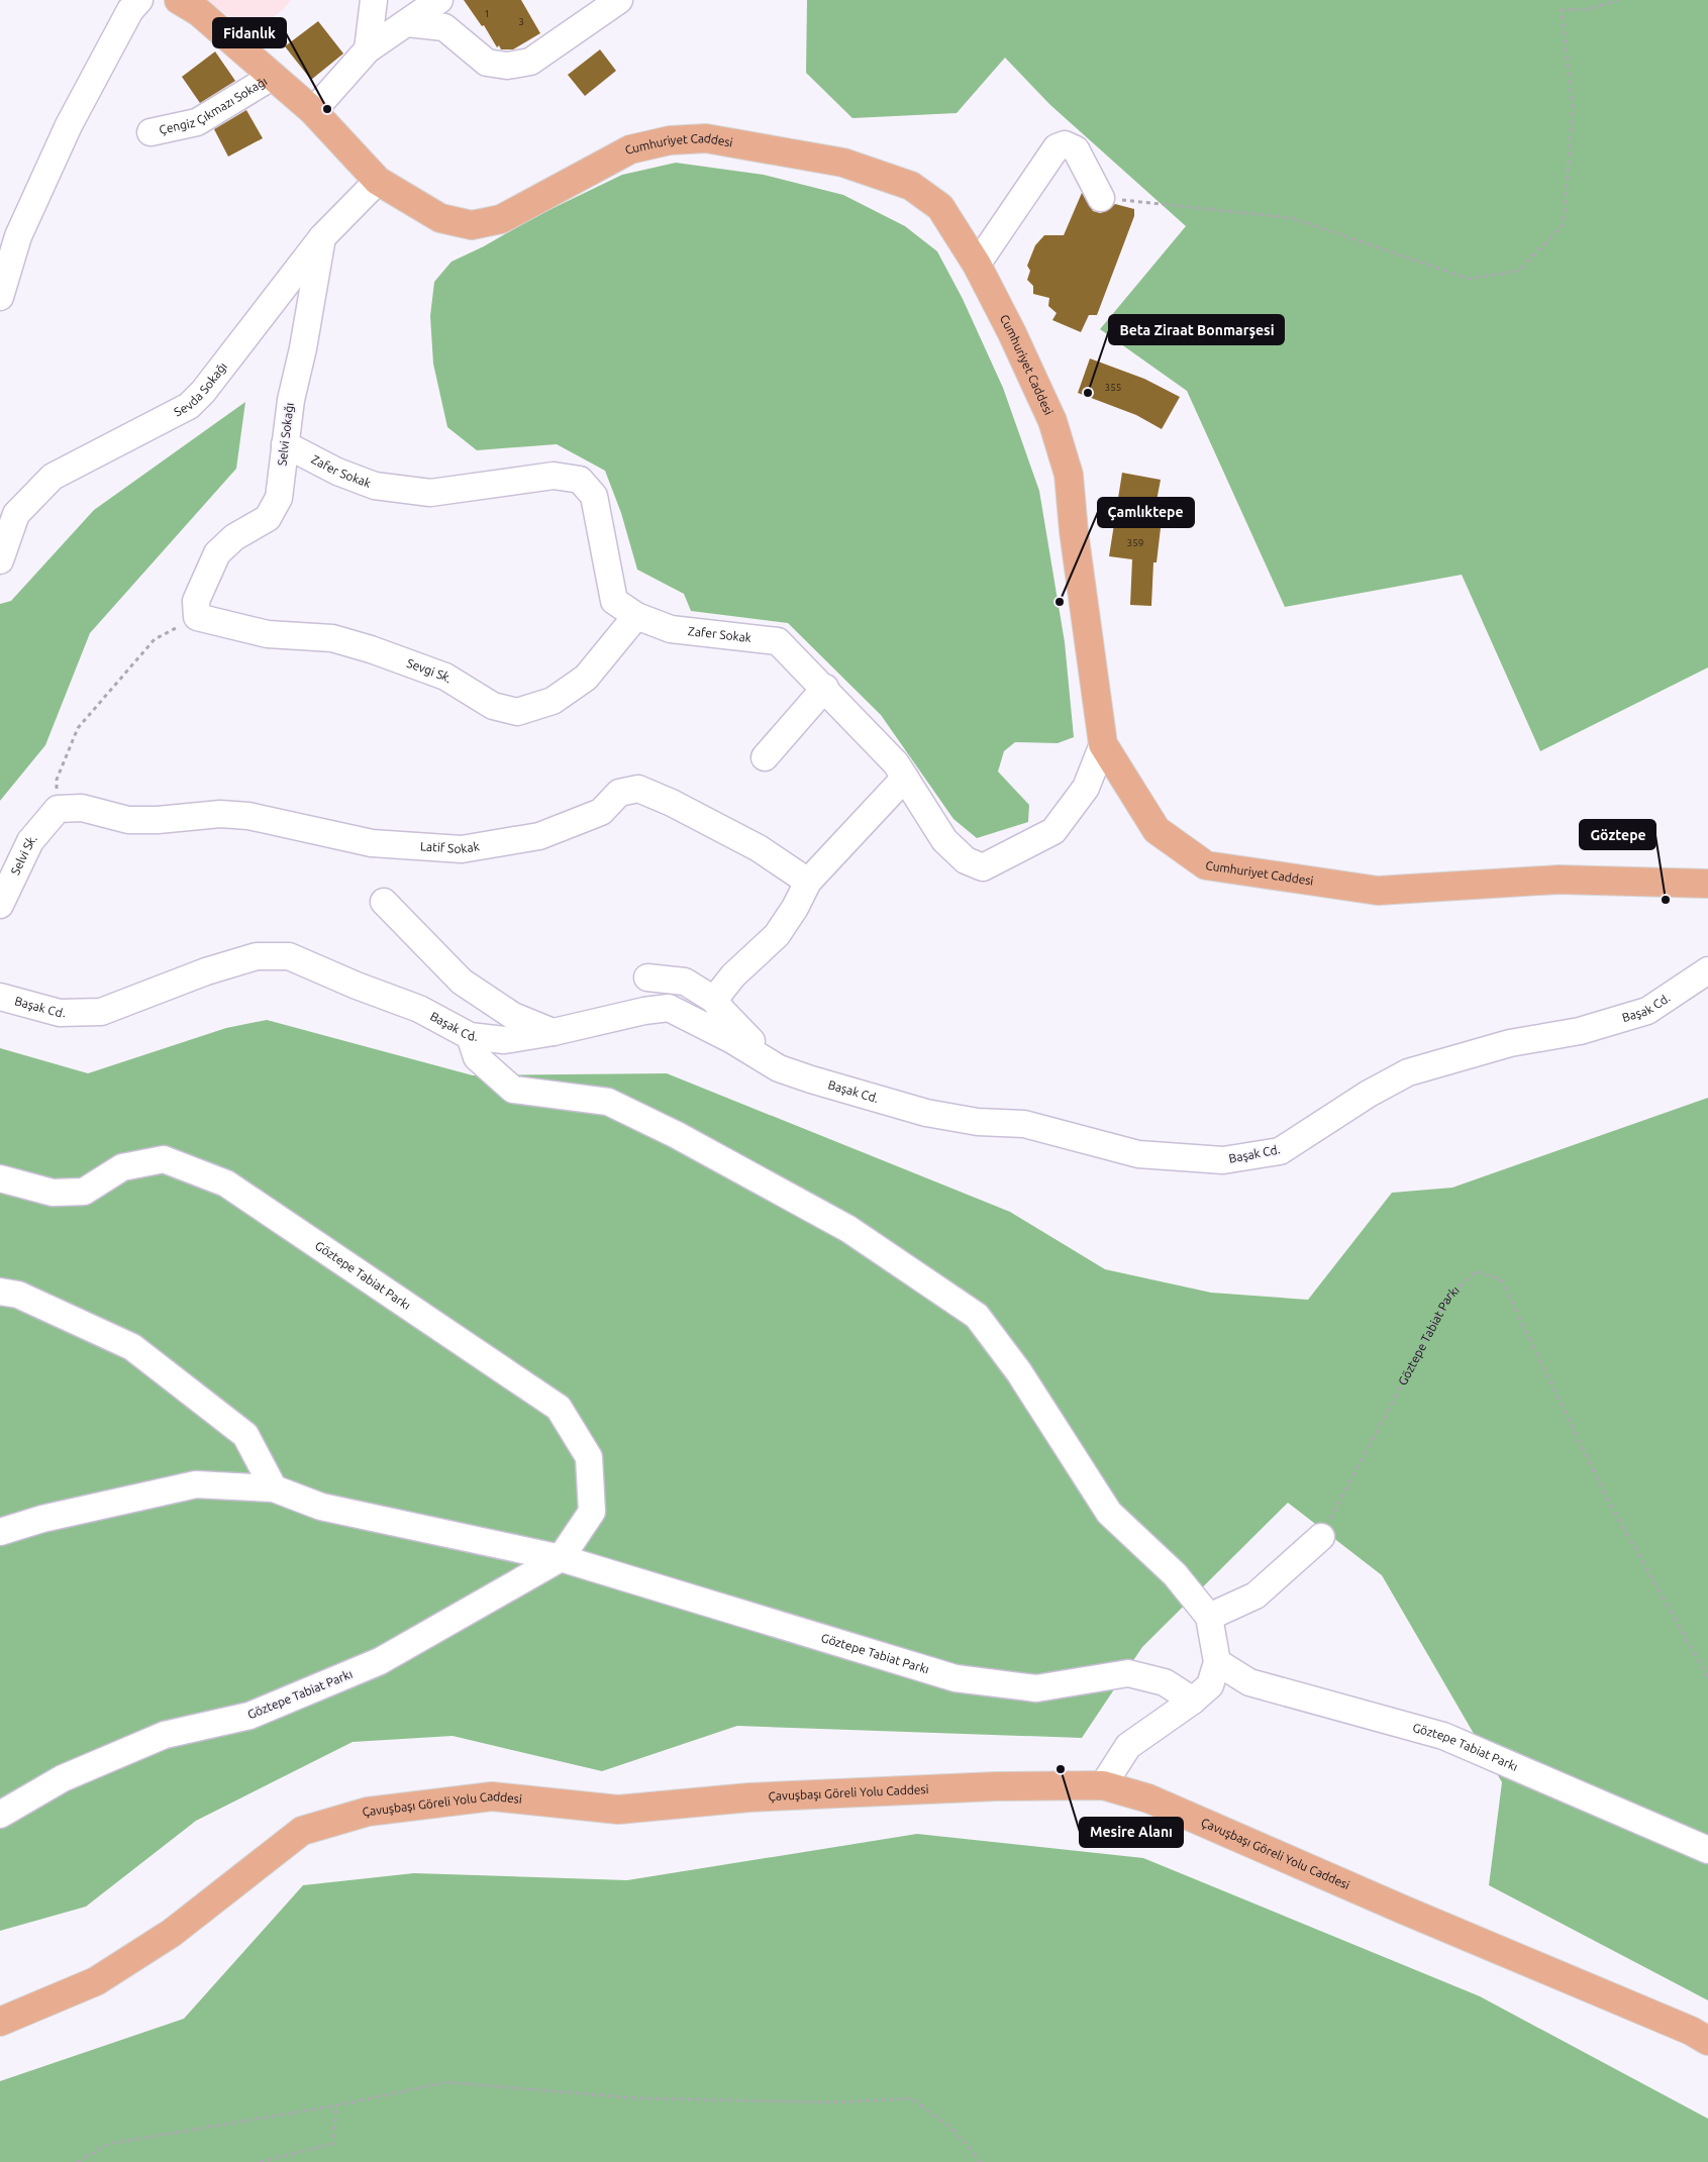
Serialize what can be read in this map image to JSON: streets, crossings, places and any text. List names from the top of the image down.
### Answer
{
  "streets": {
    "main road": ["Cumhuriyet Caddesi", "Çavuşbaşı Göreli Yolu Caddesi"],
    "street": [
      "Çengiz Çıkmazı Sokağı",
      "Sevda Sokağı",
      "Selvi Sokağı",
      "Zafer Sokak",
      "Sevgi Sk.",
      "Latif Sokak",
      "Selvi Sk.",
      "Başak Cd.",
      "Göztepe Tabiat Parkı"
    ]
  },
  "crossings": [
    ["Çengiz Çıkmazı Sokağı", "Cumhuriyet Caddesi"],
    ["Cumhuriyet Caddesi", "Sevda Sokağı"],
    ["Cumhuriyet Caddesi", "Zafer Sokak"],
    ["Sevda Sokağı", "Selvi Sokağı"],
    ["Selvi Sokağı", "Zafer Sokak"],
    ["Selvi Sokağı", "Sevgi Sk."],
    ["Zafer Sokak", "Sevgi Sk."],
    ["Latif Sokak", "Selvi Sk."]
  ],
  "places": [
    "Fidanlık",
    "Beta Ziraat Bonmarşesi",
    "Çamlıktepe",
    "Göztepe",
    "Mesire Alanı"
  ],
  "house_numbers": [
    "1",
    "3",
    "355",
    "359"
  ]
}
